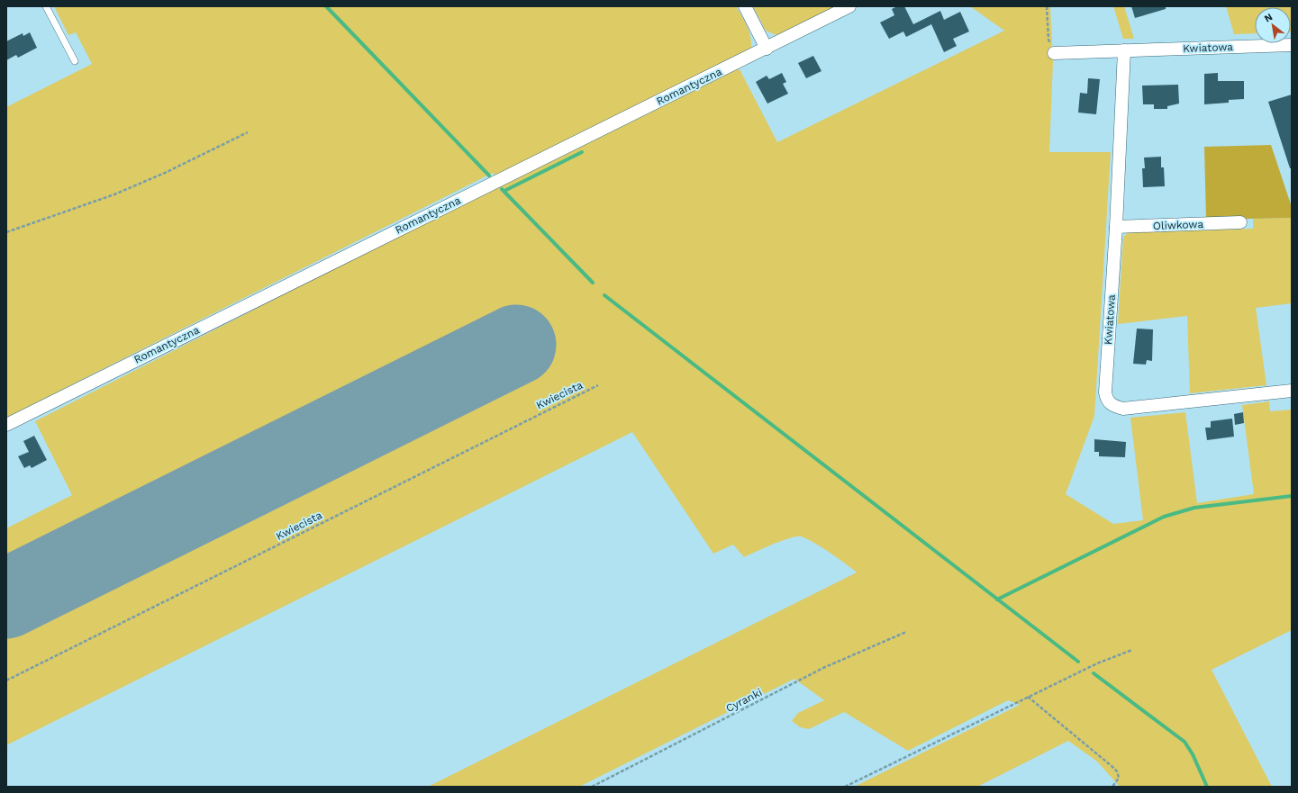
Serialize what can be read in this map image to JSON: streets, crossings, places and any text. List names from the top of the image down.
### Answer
{
  "streets": {
    "street": ["Kwiatowa", "Romantyczna", "Oliwkowa"],
    "path": ["Kwiecista", "Cyranki"]
  },
  "crossings": [
    ["Kwiatowa", "Oliwkowa"]
  ],
  "north": "top left"
}
